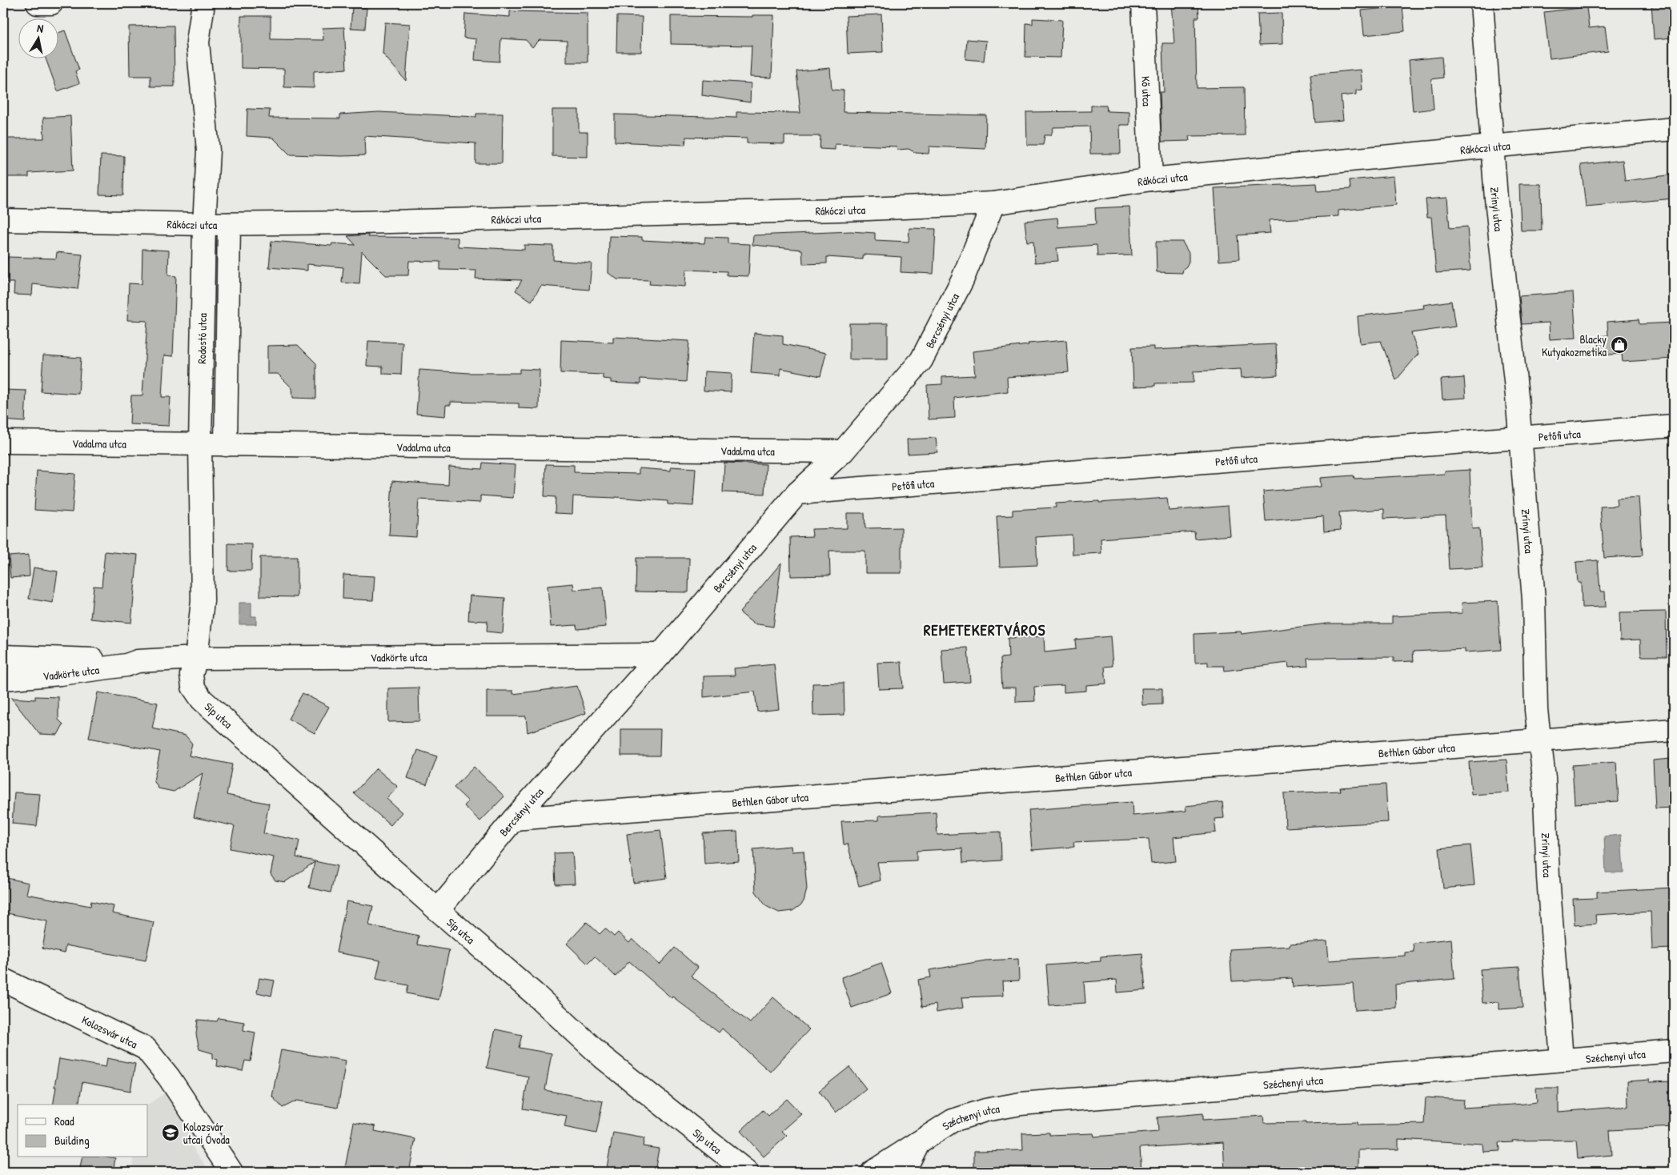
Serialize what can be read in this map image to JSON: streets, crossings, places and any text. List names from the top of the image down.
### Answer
{
  "streets": {
    "street": [
      "Kő utca",
      "Rákóczi utca",
      "Zrínyi utca",
      "Bercsényi utca",
      "Rodostó utca",
      "Petőfi utca",
      "Vadalma utca",
      "Vadkörte utca",
      "Síp utca",
      "Bethlen Gábor utca",
      "Kolozsvár utca",
      "Széchenyi utca"
    ]
  },
  "crossings": [
    ["Kő utca", "Rákóczi utca"],
    ["Rákóczi utca", "Zrínyi utca"],
    ["Rákóczi utca", "Bercsényi utca"],
    ["Rákóczi utca", "Rodostó utca"],
    ["Zrínyi utca", "Petőfi utca"],
    ["Zrínyi utca", "Bethlen Gábor utca"],
    ["Zrínyi utca", "Széchenyi utca"],
    ["Bercsényi utca", "Petőfi utca"],
    ["Bercsényi utca", "Vadalma utca"],
    ["Bercsényi utca", "Vadkörte utca"],
    ["Bercsényi utca", "Síp utca"],
    ["Bercsényi utca", "Bethlen Gábor utca"],
    ["Rodostó utca", "Vadalma utca"],
    ["Rodostó utca", "Vadkörte utca"],
    ["Rodostó utca", "Síp utca"],
    ["Vadkörte utca", "Síp utca"]
  ],
  "districts": ["REMETEKERTVÁROS"],
  "places": {
    "shop": ["Blacky Kutyakozmetika"],
    "school or university": ["Kolozsvár utcai Óvoda"]
  },
  "legend": ["Road", "Building"],
  "north": "top"
}
